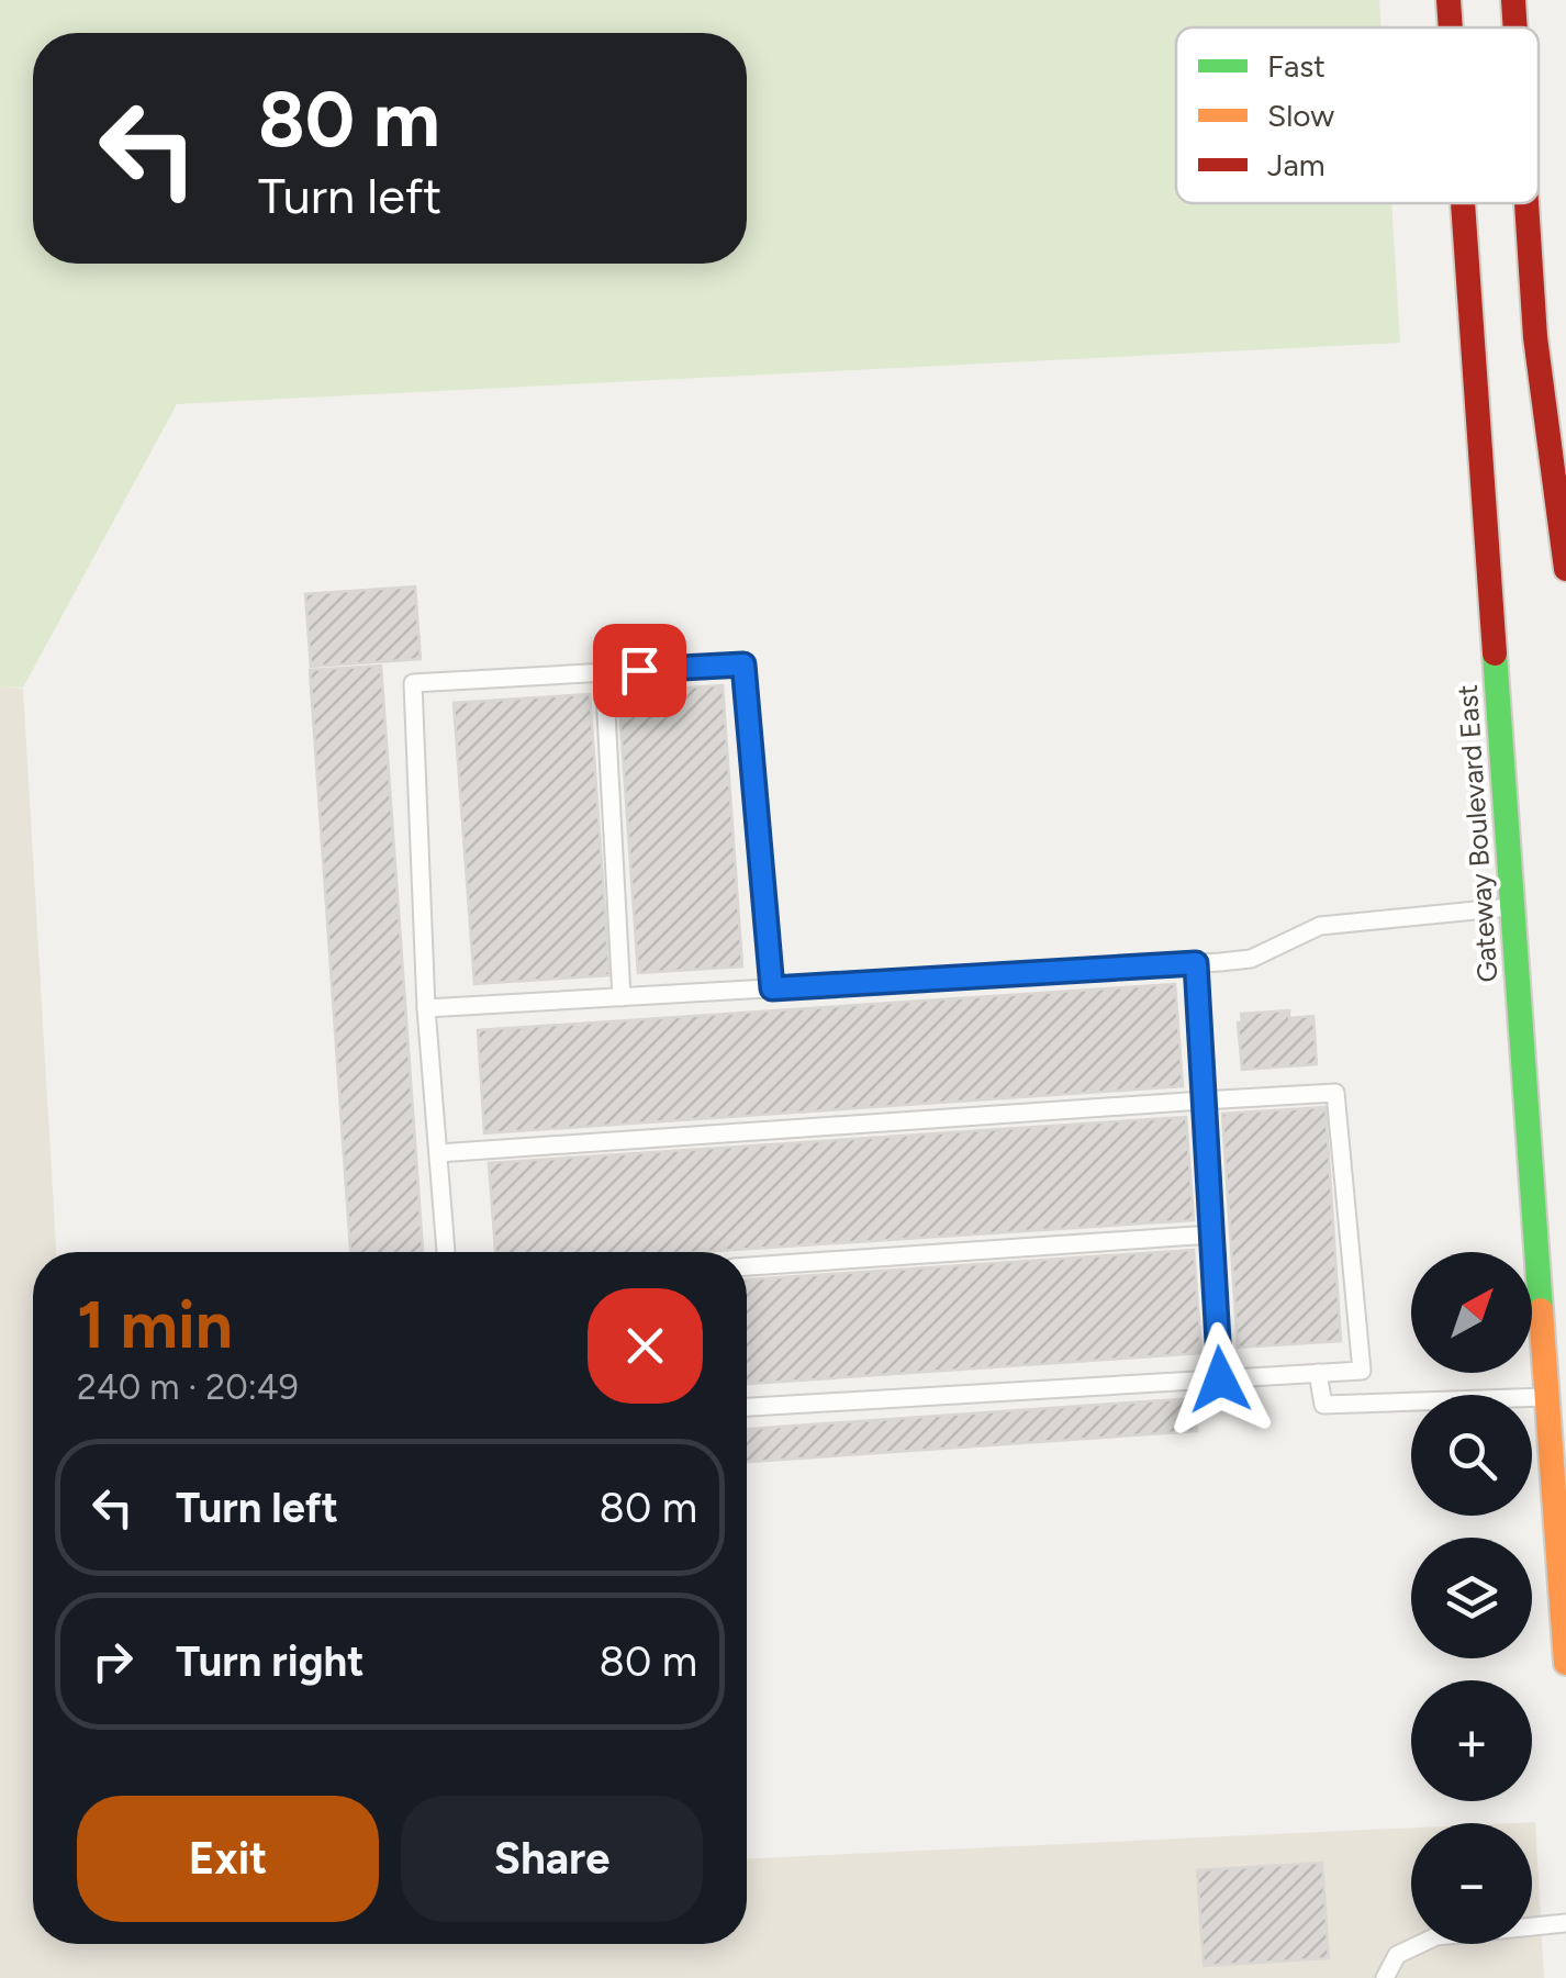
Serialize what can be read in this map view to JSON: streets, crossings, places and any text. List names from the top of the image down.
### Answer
{
  "streets": {
    "main road": ["Gateway Boulevard East"]
  },
  "legend": ["Fast", "Slow", "Jam"],
  "north": "top right",
  "page": {
    "turn": ["80 m", "Turn left"],
    "map_buttons": ["+", "−"],
    "heading": ["1 min", "240 m · 20:49"],
    "list": [
      {
        "name": "Turn left",
        "value": "80 m"
      },
      {
        "name": "Turn right",
        "value": "80 m"
      }
    ],
    "buttons": ["Exit", "Share"]
  }
}
